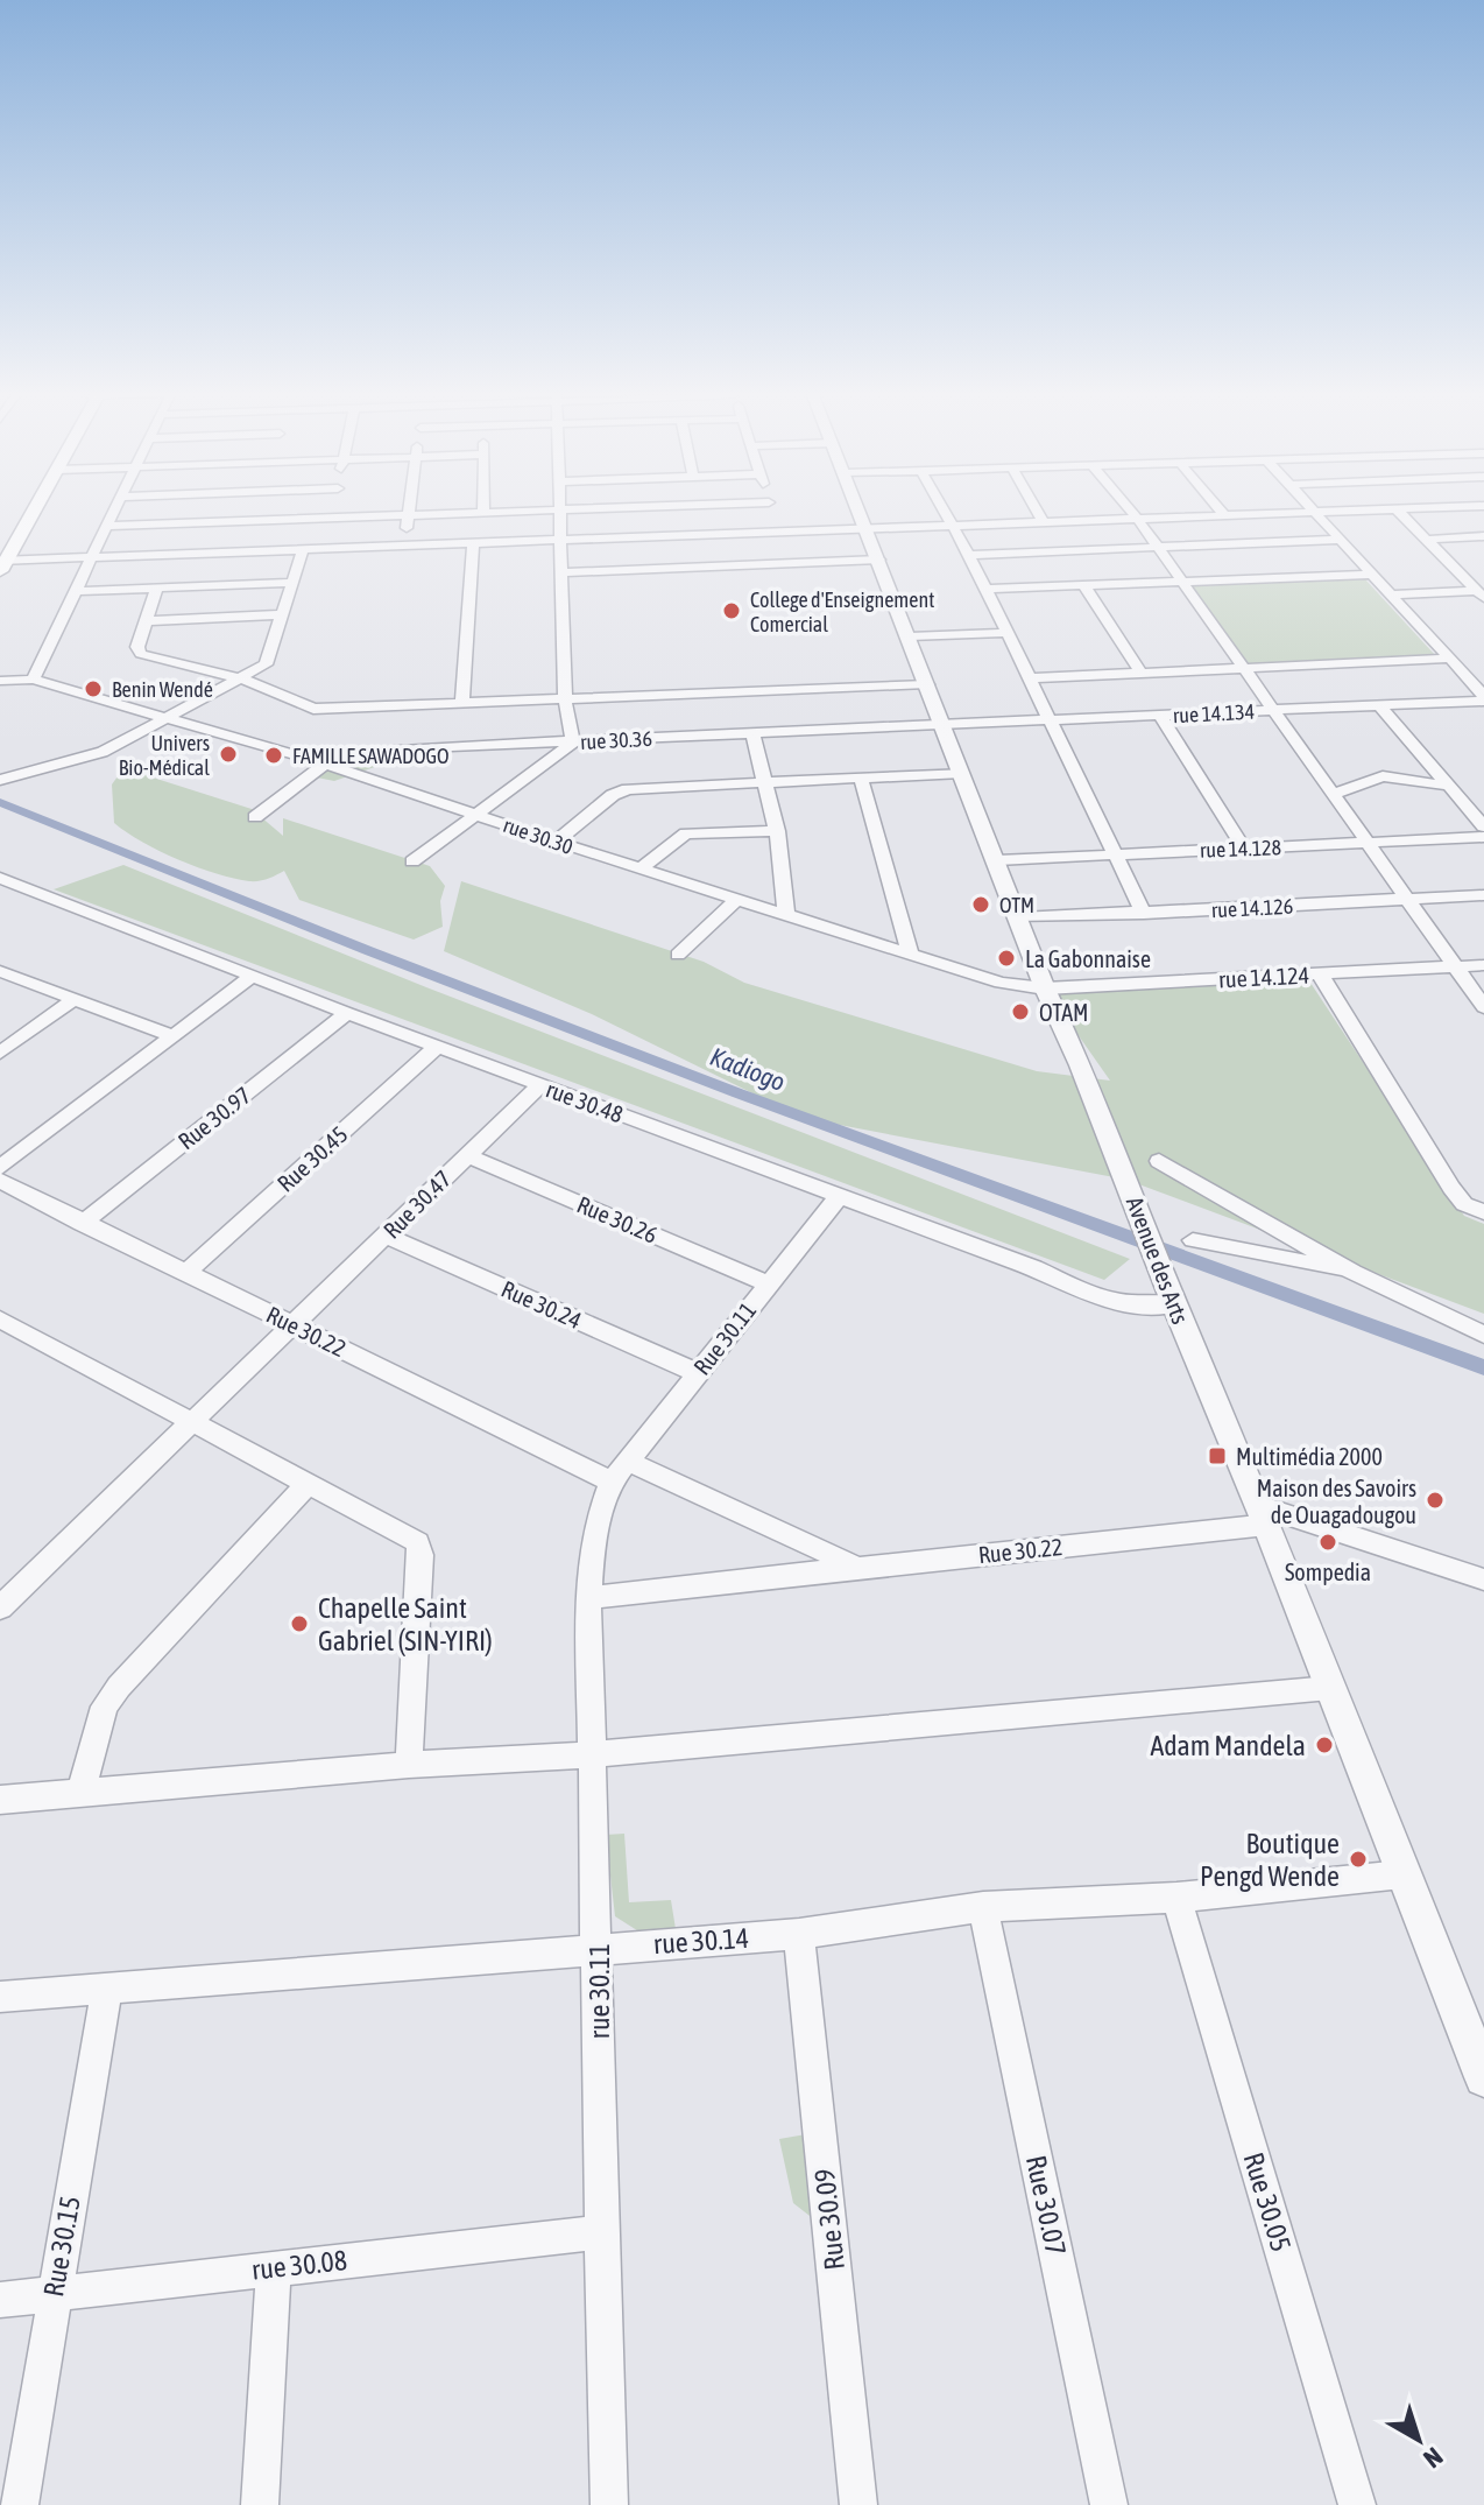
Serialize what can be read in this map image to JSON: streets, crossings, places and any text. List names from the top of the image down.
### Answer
{
  "streets": {
    "street": [
      "rue 14.134",
      "rue 30.36",
      "rue 30.30",
      "rue 14.128",
      "rue 14.126",
      "rue 14.124",
      "rue 30.48",
      "Rue 30.97",
      "Rue 30.45",
      "Rue 30.47",
      "Rue 30.26",
      "Avenue des Arts",
      "Rue 30.24",
      "Rue 30.22",
      "Rue 30.11",
      "rue 30.14",
      "rue 30.11",
      "Rue 30.05",
      "Rue 30.07",
      "Rue 30.09",
      "Rue 30.15",
      "rue 30.08"
    ]
  },
  "crossings": [
    ["rue 14.134", "rue 30.36"],
    ["rue 14.134", "Avenue des Arts"],
    ["rue 30.36", "rue 30.30"],
    ["rue 30.36", "Avenue des Arts"],
    ["rue 30.30", "rue 14.124"],
    ["rue 30.30", "Avenue des Arts"],
    ["rue 14.128", "Avenue des Arts"],
    ["rue 14.126", "Avenue des Arts"],
    ["rue 14.124", "Avenue des Arts"],
    ["rue 30.48", "Rue 30.97"],
    ["rue 30.48", "Rue 30.45"],
    ["rue 30.48", "Rue 30.47"],
    ["rue 30.48", "Avenue des Arts"],
    ["rue 30.48", "Rue 30.11"],
    ["Rue 30.97", "Rue 30.22"],
    ["Rue 30.45", "Rue 30.22"],
    ["Rue 30.47", "Rue 30.26"],
    ["Rue 30.47", "Rue 30.24"],
    ["Rue 30.47", "Rue 30.22"],
    ["Rue 30.26", "Rue 30.11"],
    ["Avenue des Arts", "Rue 30.22"],
    ["Avenue des Arts", "rue 30.14"],
    ["Rue 30.24", "Rue 30.11"],
    ["Rue 30.22", "Rue 30.11"],
    ["Rue 30.22", "rue 30.11"],
    ["Rue 30.11", "rue 30.11"],
    ["rue 30.14", "rue 30.11"],
    ["rue 30.14", "Rue 30.05"],
    ["rue 30.14", "Rue 30.07"],
    ["rue 30.14", "Rue 30.09"],
    ["rue 30.14", "Rue 30.15"],
    ["rue 30.11", "rue 30.08"],
    ["Rue 30.15", "rue 30.08"]
  ],
  "water": ["Kadiogo"],
  "places": {
    "other": [
      "College d'Enseignement Comercial",
      "Benin Wendé",
      "Univers Bio-Médical",
      "FAMILLE SAWADOGO",
      "OTM",
      "La Gabonnaise",
      "OTAM",
      "Maison des Savoirs de Ouagadougou",
      "Sompedia",
      "Chapelle Saint Gabriel (SIN-YIRI)",
      "Adam Mandela",
      "Boutique Pengd Wende"
    ],
    "transit": ["Multimédia 2000"]
  },
  "north": "bottom right"
}
